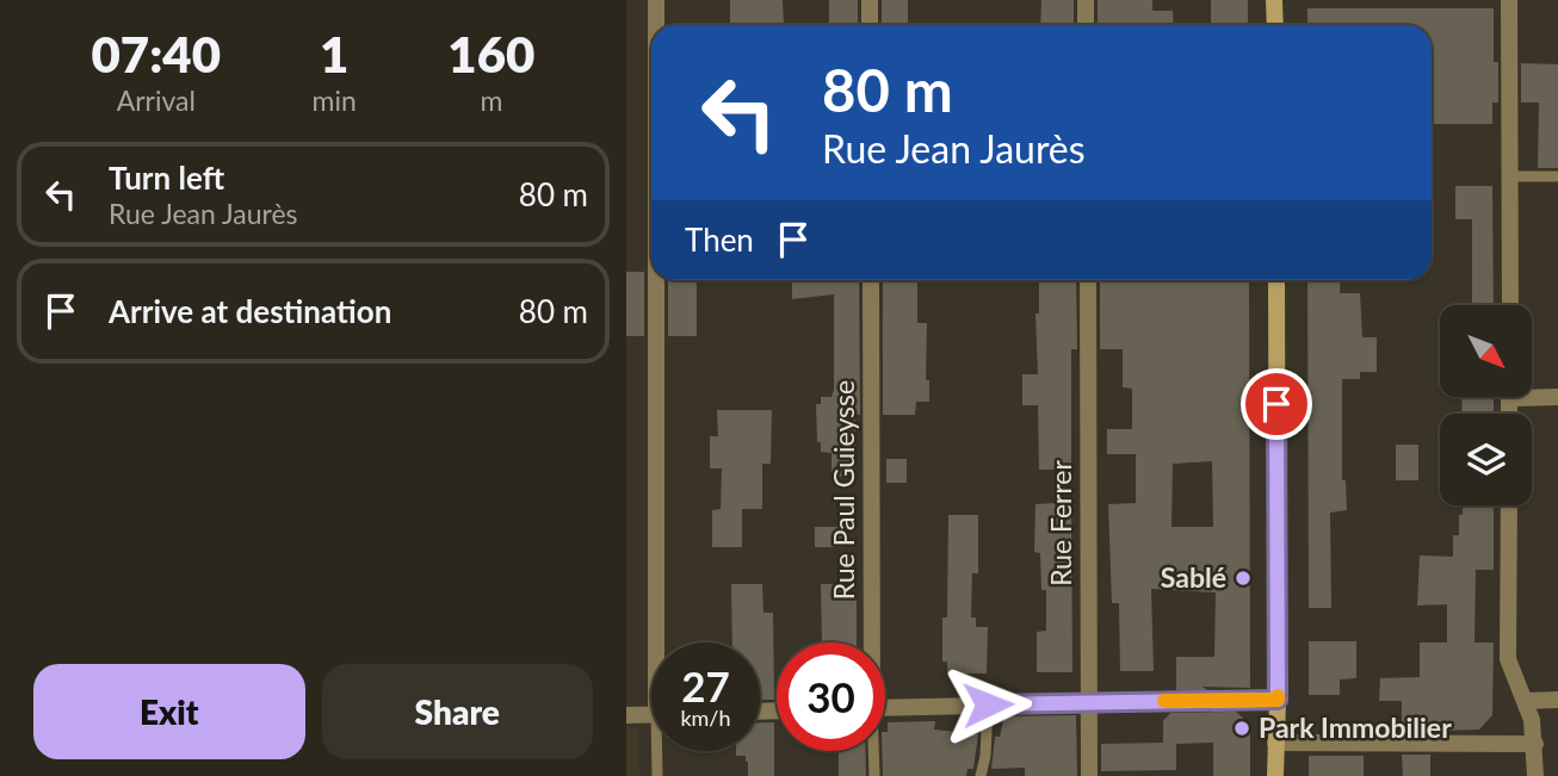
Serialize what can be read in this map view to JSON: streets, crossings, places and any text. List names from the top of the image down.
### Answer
{
  "streets": {
    "street": ["Rue Paul Guieysse", "Rue Ferrer"]
  },
  "places": ["Sablé", "Park Immobilier"],
  "north": "bottom right",
  "page": {
    "eta": [
      "07:40",
      "Arrival",
      "1",
      "min",
      "160",
      "m"
    ],
    "turn": ["80 m", "Rue Jean Jaurès"],
    "list": [
      {
        "name": "Turn left",
        "note": "Rue Jean Jaurès",
        "value": "80 m"
      },
      {
        "name": "Arrive at destination",
        "value": "80 m"
      }
    ],
    "then": "Then",
    "speed": "27 km/h",
    "limit": "30",
    "buttons": ["Exit", "Share"]
  }
}
